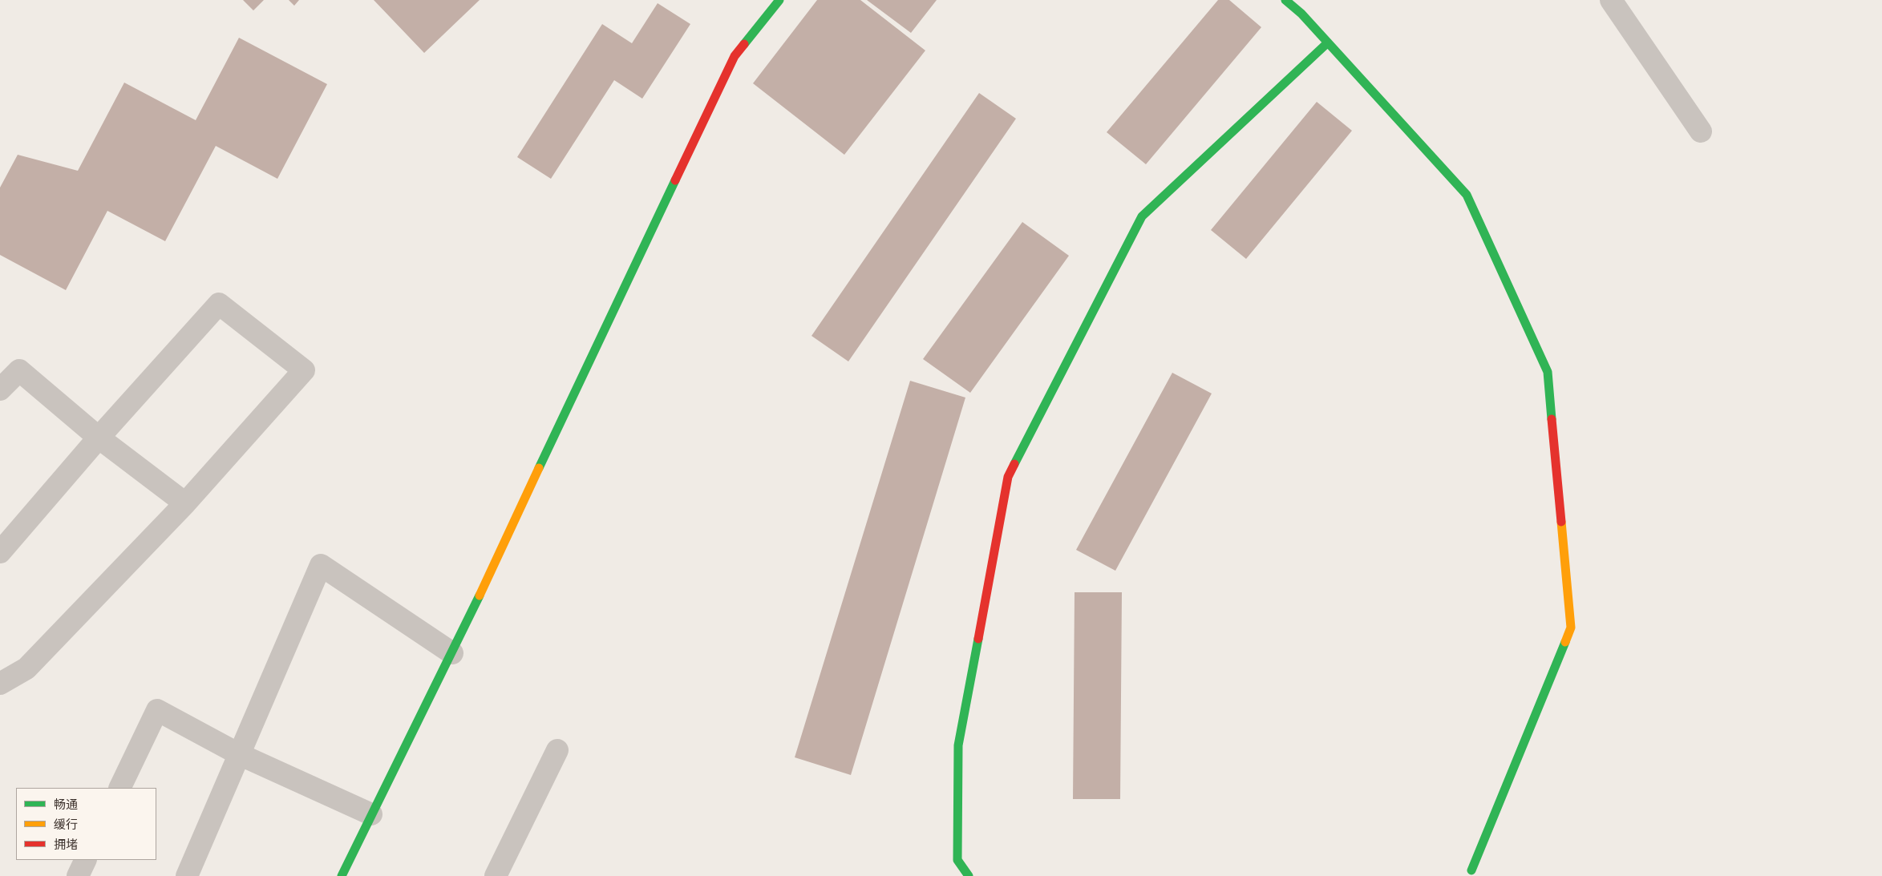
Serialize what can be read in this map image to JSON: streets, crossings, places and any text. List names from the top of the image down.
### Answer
{
  "legend": ["畅通", "缓行", "拥堵"]
}
